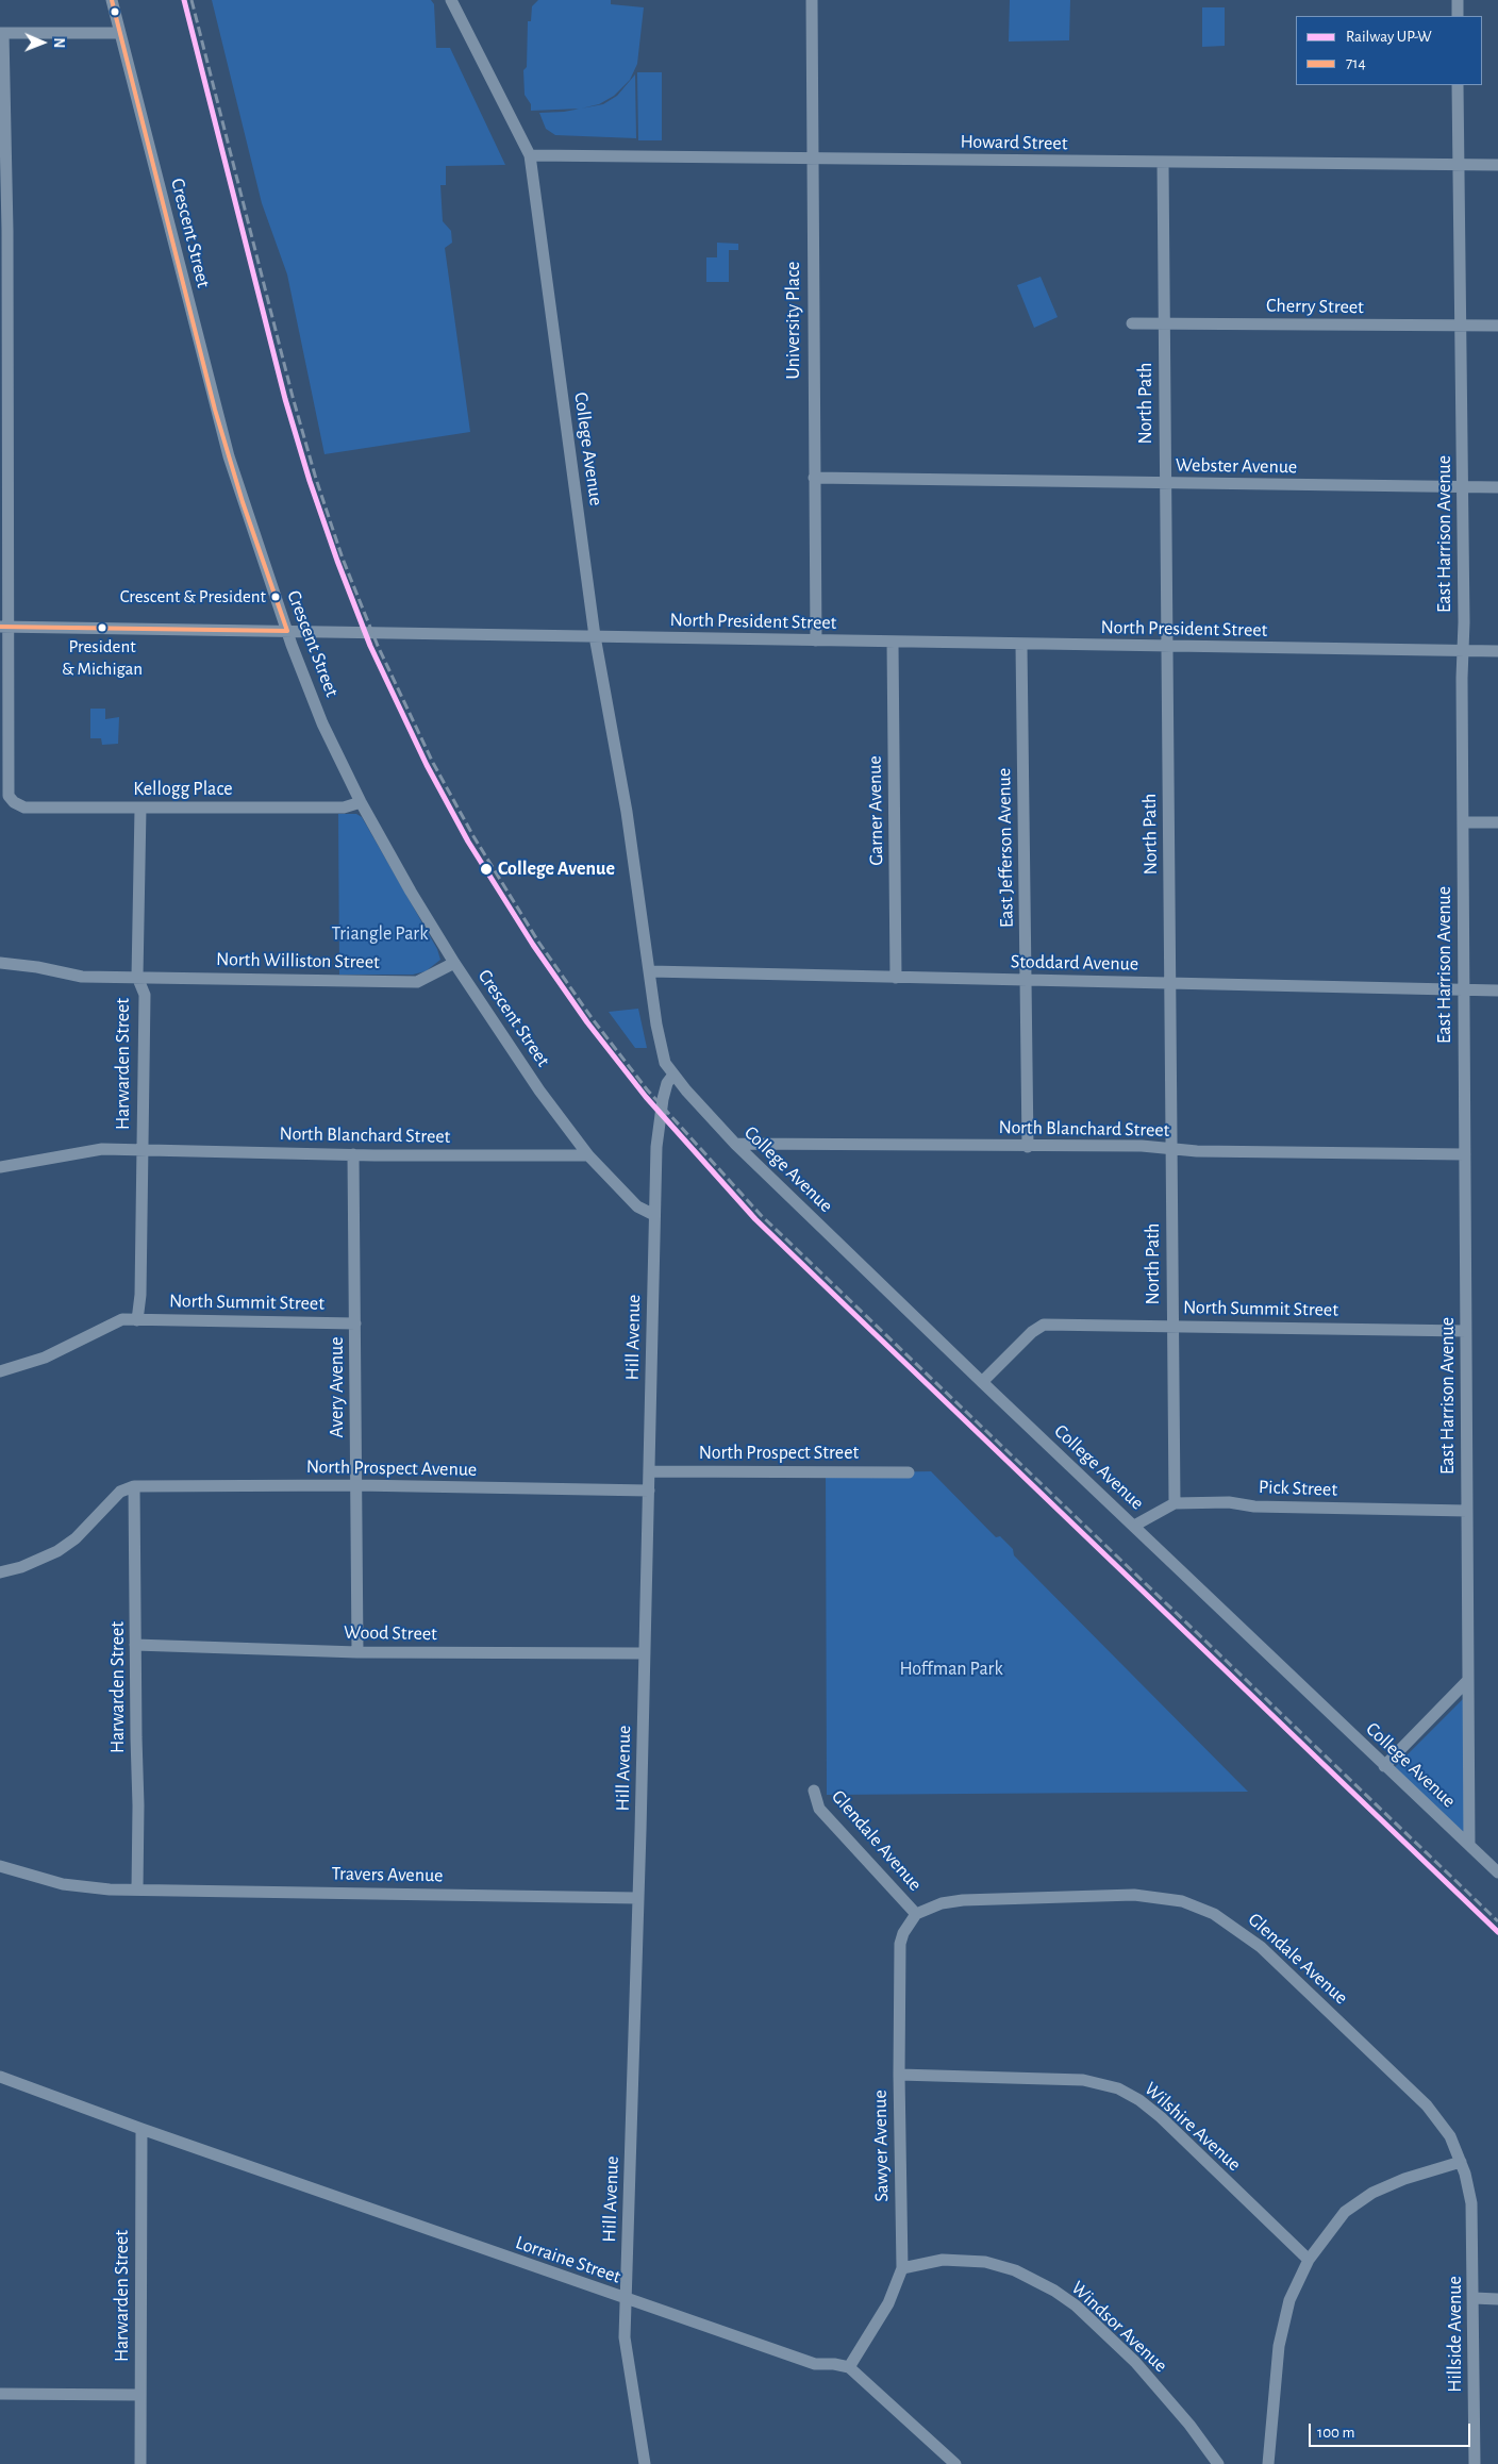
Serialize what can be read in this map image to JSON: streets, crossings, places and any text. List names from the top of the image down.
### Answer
{
  "streets": {
    "street": [
      "Howard Street",
      "Crescent Street",
      "Cherry Street",
      "University Place",
      "North Path",
      "College Avenue",
      "Webster Avenue",
      "East Harrison Avenue",
      "North President Street",
      "Kellogg Place",
      "Garner Avenue",
      "East Jefferson Avenue",
      "North Williston Street",
      "Stoddard Avenue",
      "Harwarden Street",
      "North Blanchard Street",
      "North Summit Street",
      "Hill Avenue",
      "Avery Avenue",
      "North Prospect Street",
      "North Prospect Avenue",
      "Pick Street",
      "Wood Street",
      "Glendale Avenue",
      "Travers Avenue",
      "Wilshire Avenue",
      "Sawyer Avenue",
      "Lorraine Street",
      "Windsor Avenue",
      "Hillside Avenue"
    ]
  },
  "crossings": [
    ["Howard Street", "University Place"],
    ["Howard Street", "North Path"],
    ["Howard Street", "College Avenue"],
    ["Howard Street", "East Harrison Avenue"],
    ["Crescent Street", "North President Street"],
    ["Crescent Street", "Kellogg Place"],
    ["Crescent Street", "North Williston Street"],
    ["Crescent Street", "North Blanchard Street"],
    ["Crescent Street", "Hill Avenue"],
    ["Cherry Street", "North Path"],
    ["Cherry Street", "East Harrison Avenue"],
    ["University Place", "Webster Avenue"],
    ["University Place", "North President Street"],
    ["North Path", "Webster Avenue"],
    ["North Path", "North President Street"],
    ["North Path", "Stoddard Avenue"],
    ["North Path", "North Blanchard Street"],
    ["North Path", "North Summit Street"],
    ["North Path", "Pick Street"],
    ["College Avenue", "East Harrison Avenue"],
    ["College Avenue", "North President Street"],
    ["College Avenue", "Stoddard Avenue"],
    ["College Avenue", "North Blanchard Street"],
    ["College Avenue", "North Summit Street"],
    ["College Avenue", "Hill Avenue"],
    ["College Avenue", "Pick Street"],
    ["Webster Avenue", "East Harrison Avenue"],
    ["East Harrison Avenue", "North President Street"],
    ["East Harrison Avenue", "Stoddard Avenue"],
    ["East Harrison Avenue", "North Blanchard Street"],
    ["East Harrison Avenue", "North Summit Street"],
    ["East Harrison Avenue", "Pick Street"],
    ["North President Street", "Kellogg Place"],
    ["North President Street", "Garner Avenue"],
    ["North President Street", "East Jefferson Avenue"],
    ["Kellogg Place", "Harwarden Street"],
    ["Garner Avenue", "Stoddard Avenue"],
    ["East Jefferson Avenue", "Stoddard Avenue"],
    ["East Jefferson Avenue", "North Blanchard Street"],
    ["North Williston Street", "Harwarden Street"],
    ["Harwarden Street", "North Blanchard Street"],
    ["Harwarden Street", "North Summit Street"],
    ["Harwarden Street", "North Prospect Avenue"],
    ["Harwarden Street", "Wood Street"],
    ["Harwarden Street", "Travers Avenue"],
    ["Harwarden Street", "Lorraine Street"],
    ["North Blanchard Street", "Avery Avenue"],
    ["North Summit Street", "Avery Avenue"],
    ["Hill Avenue", "North Prospect Street"],
    ["Hill Avenue", "North Prospect Avenue"],
    ["Hill Avenue", "Wood Street"],
    ["Hill Avenue", "Travers Avenue"],
    ["Hill Avenue", "Lorraine Street"],
    ["Avery Avenue", "North Prospect Avenue"],
    ["Avery Avenue", "Wood Street"],
    ["Glendale Avenue", "Sawyer Avenue"],
    ["Glendale Avenue", "Hillside Avenue"],
    ["Wilshire Avenue", "Sawyer Avenue"],
    ["Sawyer Avenue", "Lorraine Street"],
    ["Sawyer Avenue", "Windsor Avenue"]
  ],
  "parks": ["Triangle Park", "Hoffman Park"],
  "places": ["Crescent & President", "President & Michigan", "College Avenue"],
  "lines": ["rail line UP-W", "transit line 714"],
  "legend": ["Railway UP-W", "714"],
  "scale_bar": "100 m",
  "north": "right"
}
